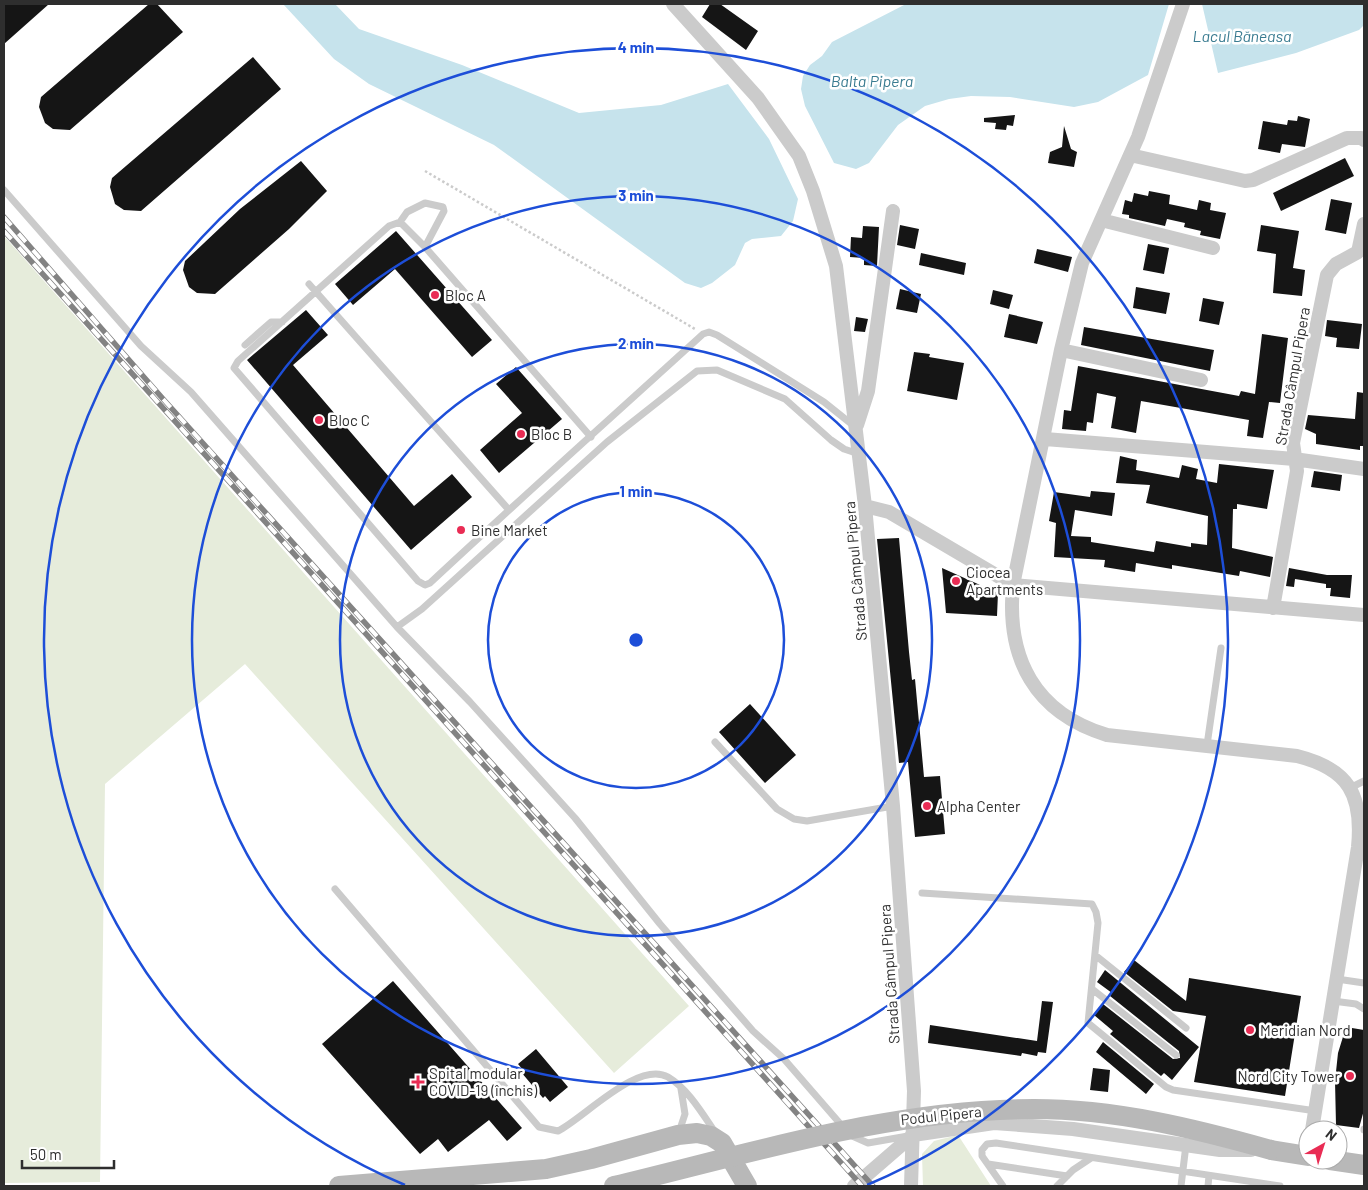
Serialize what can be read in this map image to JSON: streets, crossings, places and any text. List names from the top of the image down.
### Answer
{
  "streets": {
    "main road": ["Podul Pipera"],
    "street": ["Strada Câmpul Pipera"]
  },
  "water": ["Lacul Băneasa", "Balta Pipera"],
  "places": {
    "other": [
      "Bloc A",
      "Bloc C",
      "Bloc B",
      "Bine Market",
      "Ciocea Apartments",
      "Alpha Center",
      "Meridian Nord",
      "Nord City Tower"
    ],
    "health": ["Spital modular COVID-19 (închis)"]
  },
  "scale_bar": "50 m",
  "north": "top right",
  "rings": [
    "4 min",
    "3 min",
    "2 min",
    "1 min"
  ]
}
